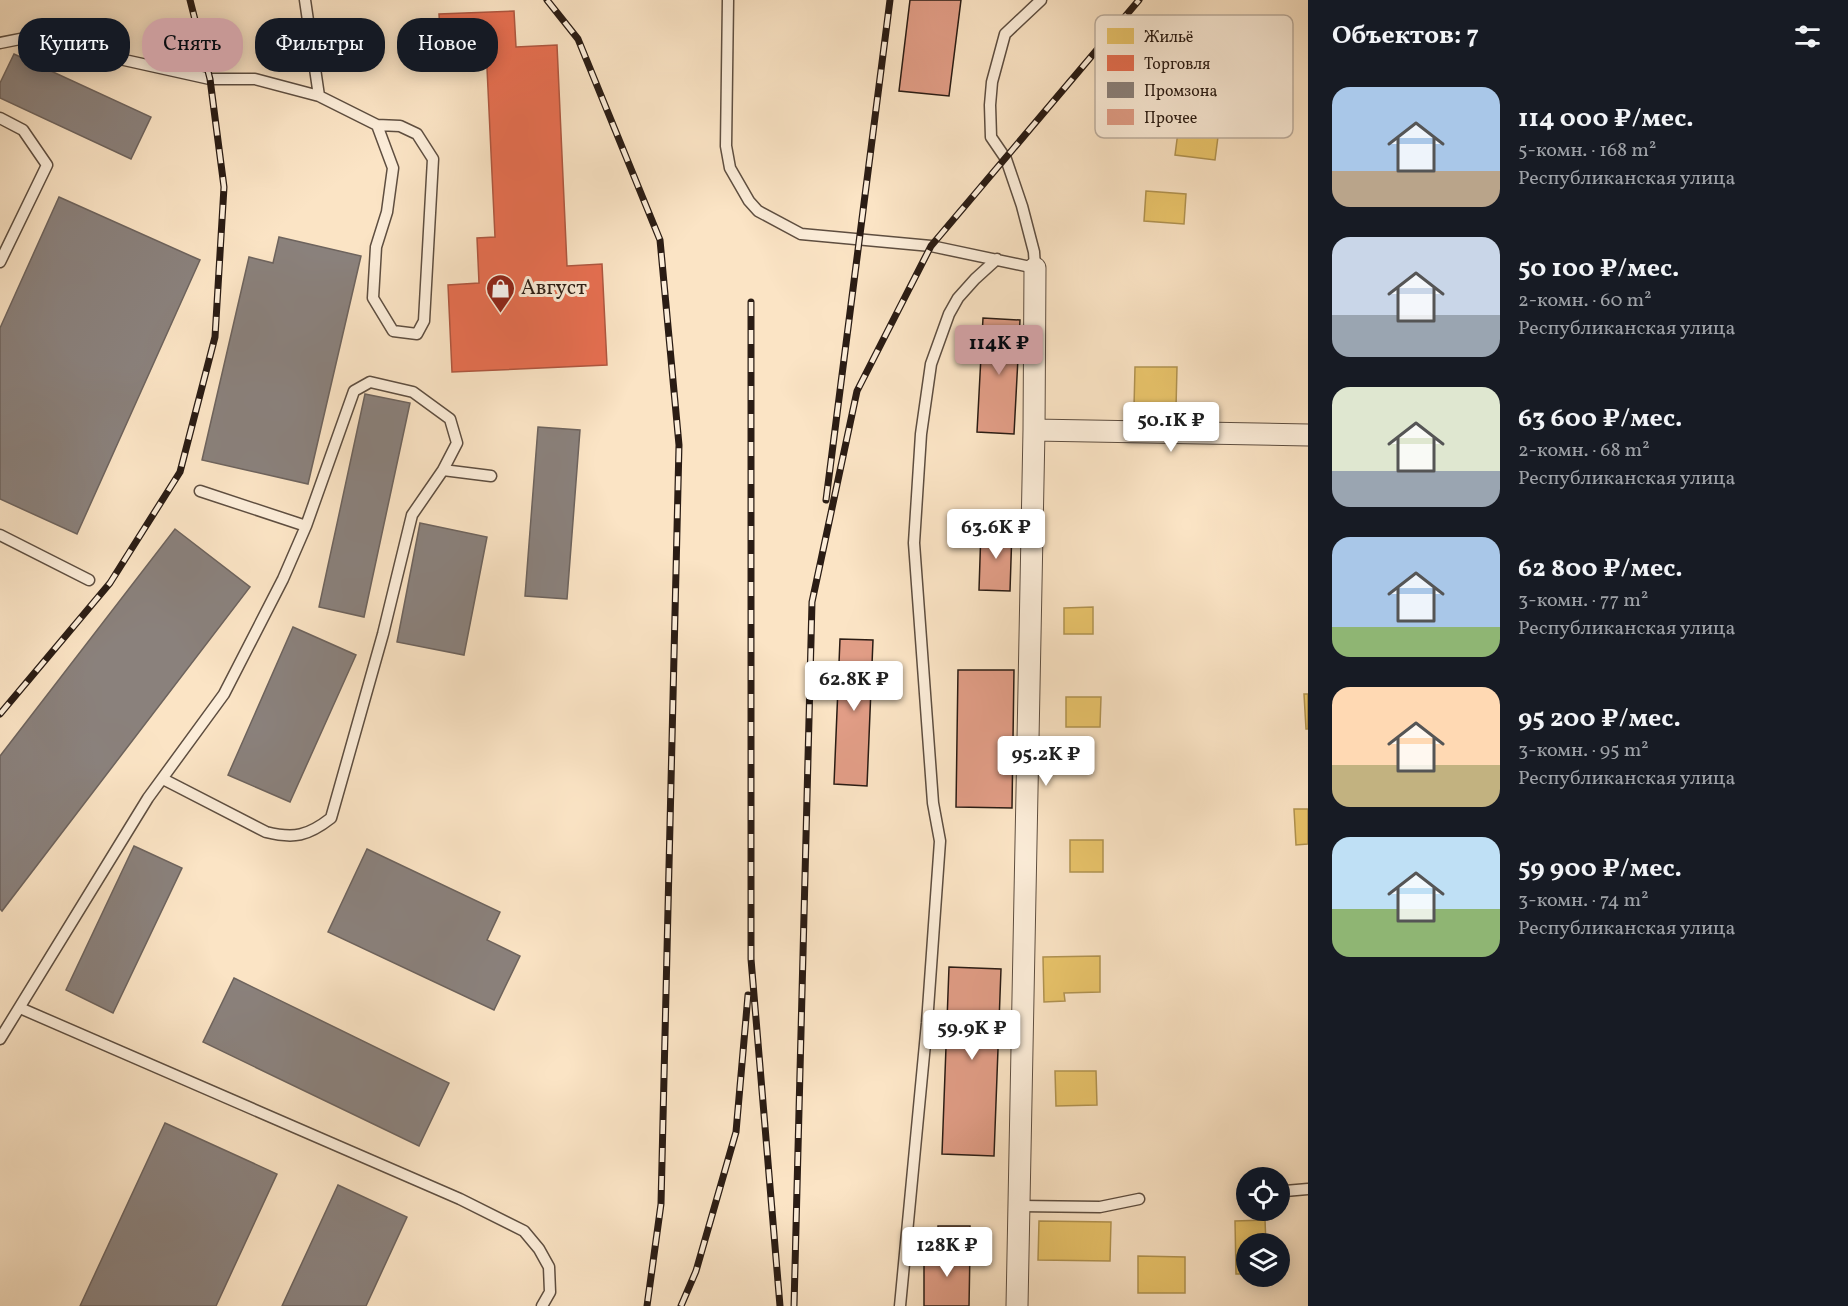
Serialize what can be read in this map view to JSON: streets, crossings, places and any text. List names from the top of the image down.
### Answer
{
  "places": {
    "shop": ["Август"]
  },
  "legend": [
    "Жильё",
    "Торговля",
    "Промзона",
    "Прочее"
  ],
  "page": {
    "heading": "Объектов: 7",
    "chip": [
      "Купить",
      "Снять",
      "Фильтры",
      "Новое"
    ],
    "list": [
      {
        "name": "114 000 ₽/мес.",
        "note": "5-комн. · 168 m² · Республиканская улица"
      },
      {
        "name": "50 100 ₽/мес.",
        "note": "2-комн. · 60 m² · Республиканская улица"
      },
      {
        "name": "63 600 ₽/мес.",
        "note": "2-комн. · 68 m² · Республиканская улица"
      },
      {
        "name": "62 800 ₽/мес.",
        "note": "3-комн. · 77 m² · Республиканская улица"
      },
      {
        "name": "95 200 ₽/мес.",
        "note": "3-комн. · 95 m² · Республиканская улица"
      },
      {
        "name": "59 900 ₽/мес.",
        "note": "3-комн. · 74 m² · Республиканская улица"
      }
    ],
    "price": [
      "114K ₽",
      "50.1K ₽",
      "63.6K ₽",
      "62.8K ₽",
      "95.2K ₽",
      "59.9K ₽",
      "128K ₽"
    ]
  }
}
